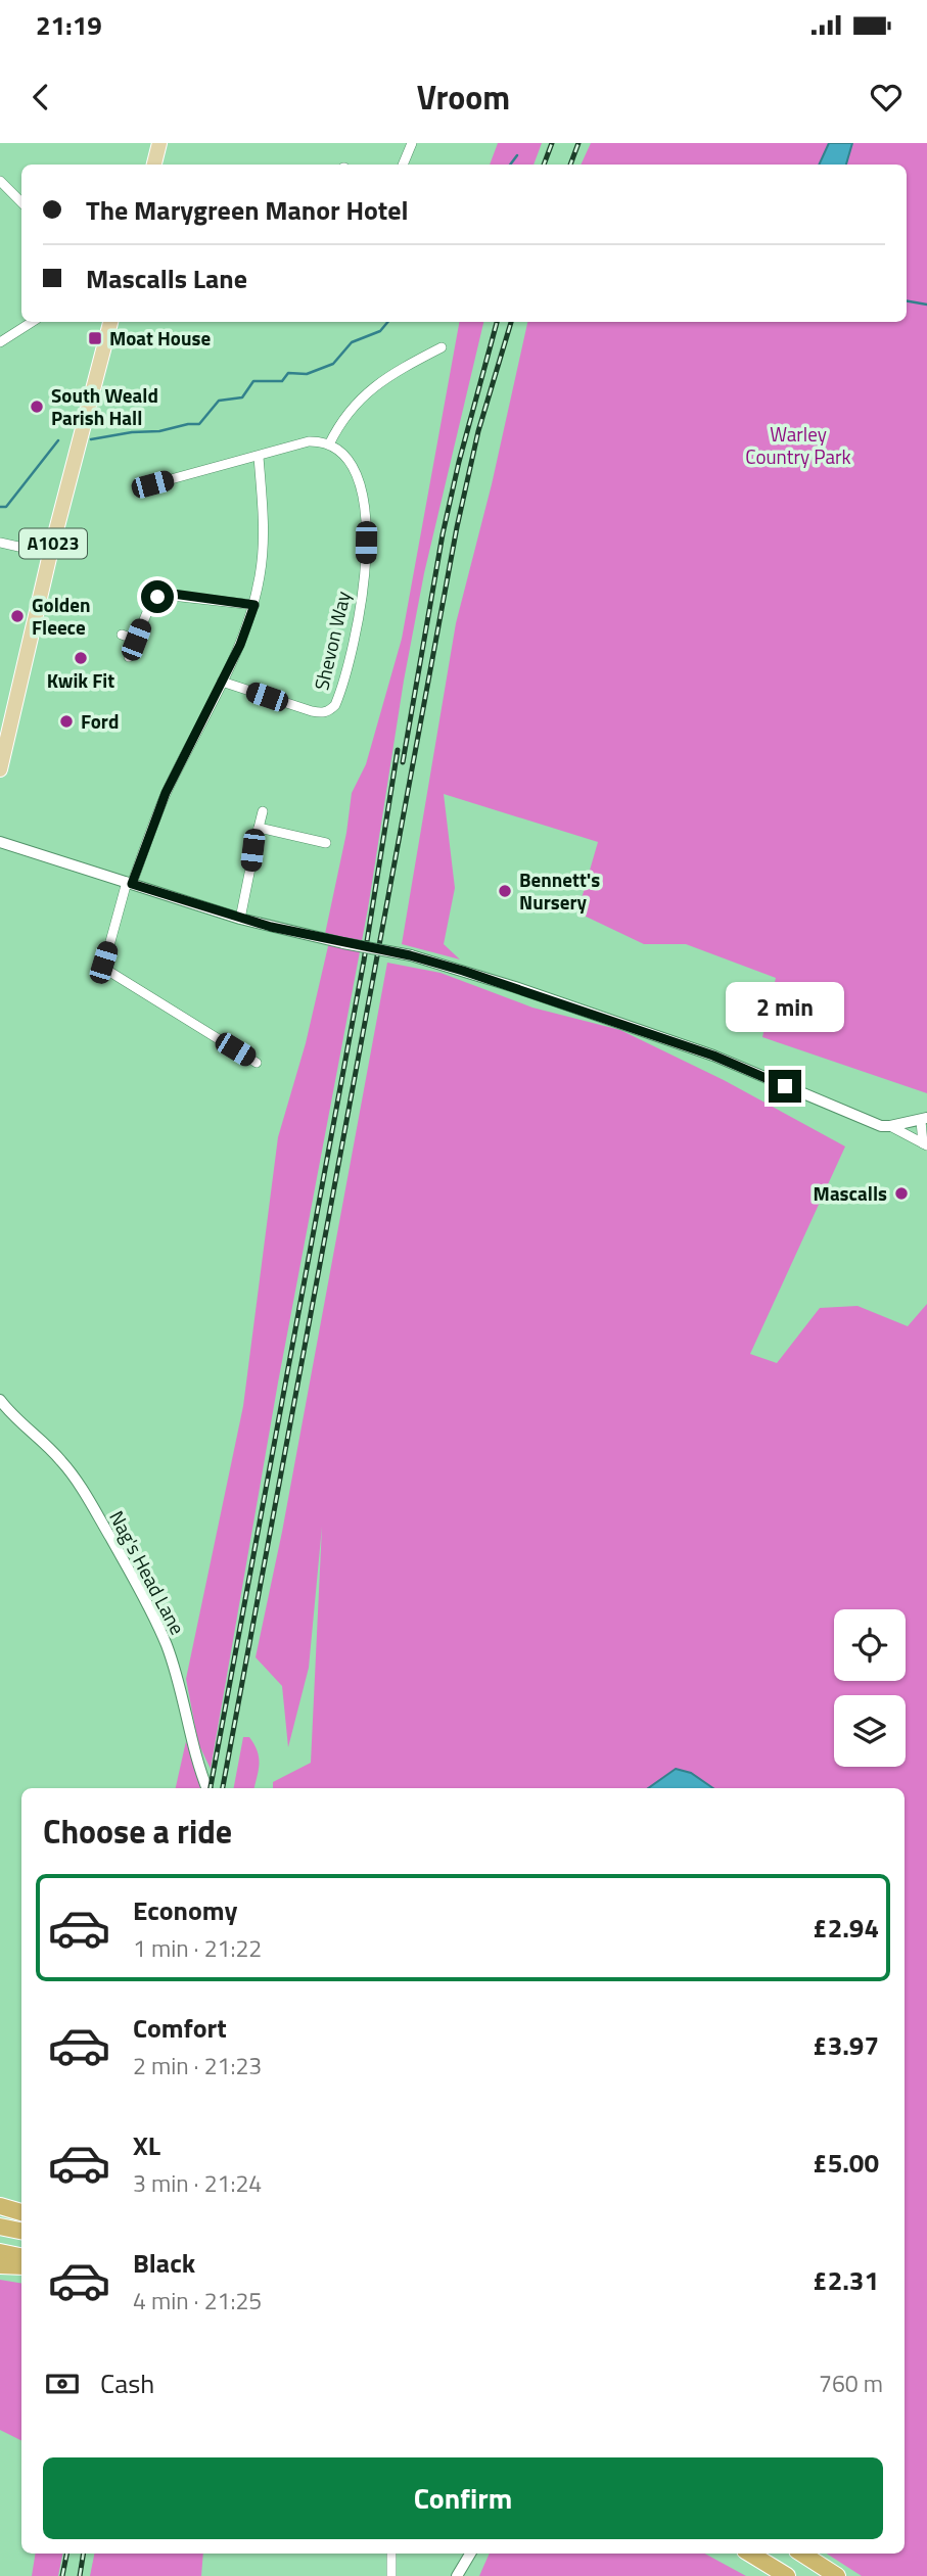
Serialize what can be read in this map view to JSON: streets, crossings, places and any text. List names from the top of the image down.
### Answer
{
  "streets": {
    "main road": ["A1023"],
    "street": ["Shevon Way", "Nag's Head Lane"]
  },
  "parks": ["Warley Country Park"],
  "places": {
    "transit": ["Moat House"],
    "other": [
      "South Weald Parish Hall",
      "Golden Fleece",
      "Kwik Fit",
      "Ford",
      "Bennett's Nursery",
      "Mascalls"
    ]
  },
  "page": {
    "status": "21:19",
    "header": "Vroom",
    "banner": ["The Marygreen Manor Hotel", "Mascalls Lane"],
    "bubble": "2 min",
    "heading": "Choose a ride",
    "list": [
      {
        "name": "Economy",
        "note": "1 min · 21:22",
        "value": "£2.94"
      },
      {
        "name": "Comfort",
        "note": "2 min · 21:23",
        "value": "£3.97"
      },
      {
        "name": "XL",
        "note": "3 min · 21:24",
        "value": "£5.00"
      },
      {
        "name": "Black",
        "note": "4 min · 21:25",
        "value": "£2.31"
      }
    ],
    "pay": ["Cash", "760 m"],
    "buttons": "Confirm"
  }
}
